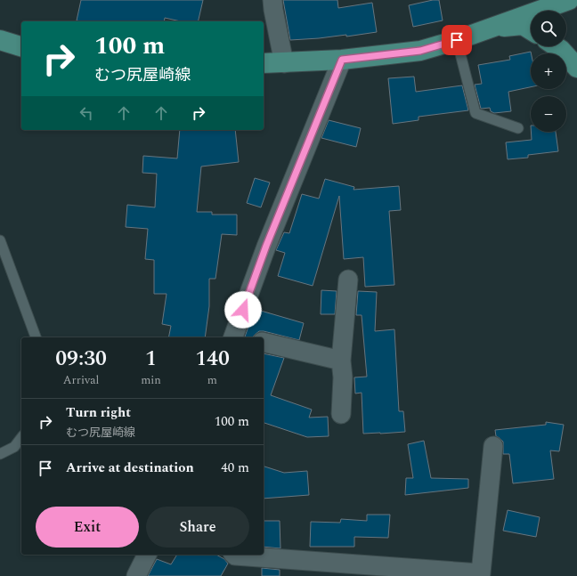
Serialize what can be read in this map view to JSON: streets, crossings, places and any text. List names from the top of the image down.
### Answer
{
  "page": {
    "map_buttons": ["+", "−"],
    "turn": ["100 m", "むつ尻屋崎線"],
    "eta": [
      "09:30",
      "Arrival",
      "1",
      "min",
      "140",
      "m"
    ],
    "list": [
      {
        "name": "Turn right",
        "note": "むつ尻屋崎線",
        "value": "100 m"
      },
      {
        "name": "Arrive at destination",
        "value": "40 m"
      }
    ],
    "buttons": ["Exit", "Share"]
  }
}
